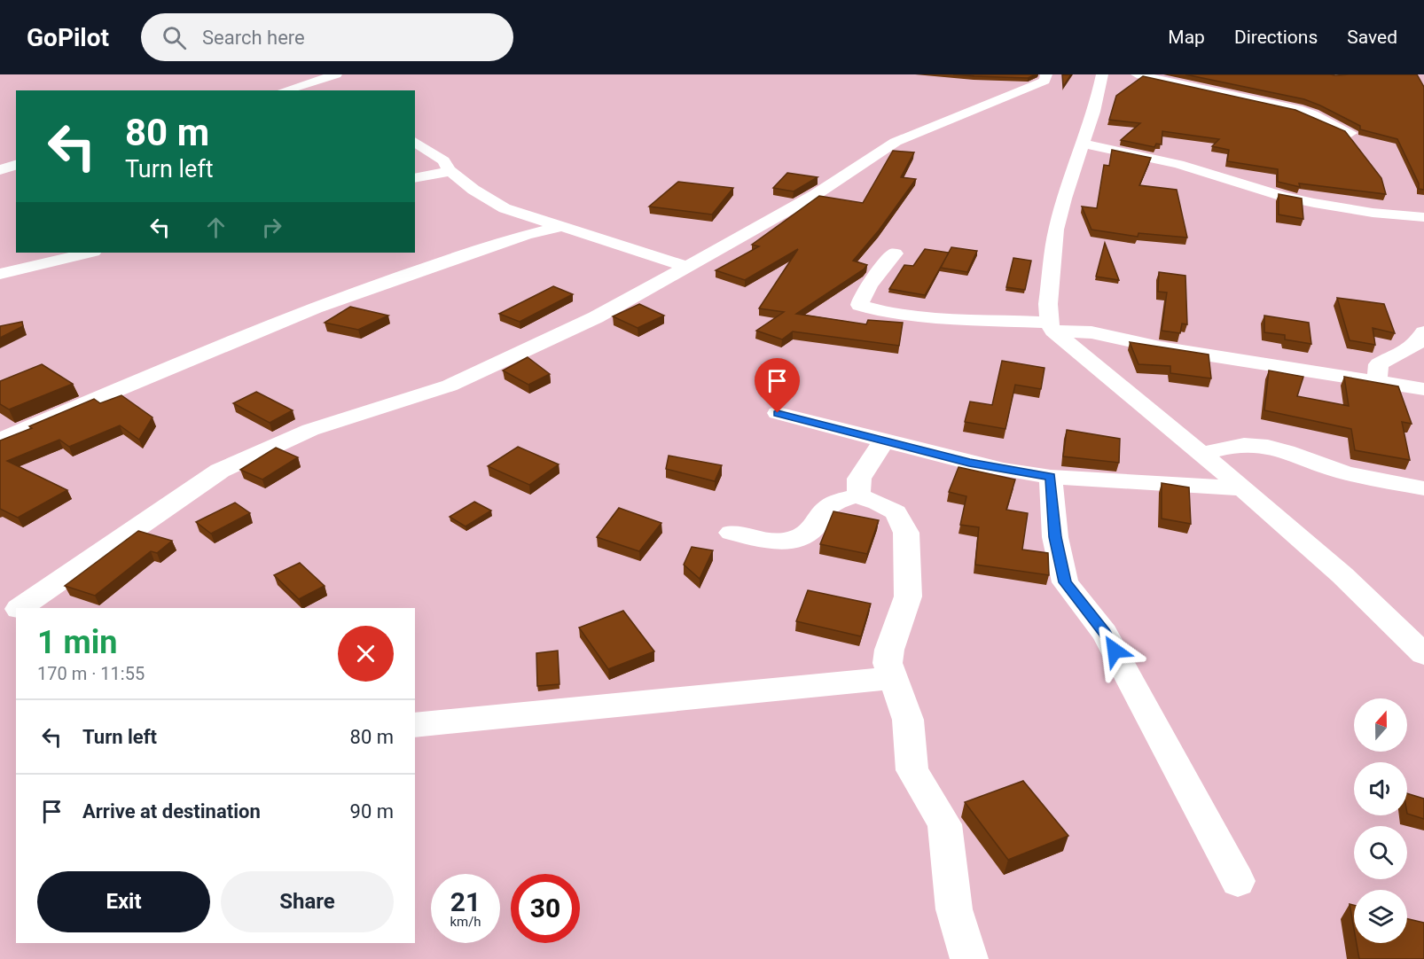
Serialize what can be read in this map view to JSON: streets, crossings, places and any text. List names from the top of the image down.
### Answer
{
  "north": "top",
  "page": {
    "header": "GoPilot",
    "search": "Search here",
    "nav": ["Map", "Directions", "Saved"],
    "turn": ["80 m", "Turn left"],
    "heading": ["1 min", "170 m · 11:55"],
    "list": [
      {
        "name": "Turn left",
        "value": "80 m"
      },
      {
        "name": "Arrive at destination",
        "value": "90 m"
      }
    ],
    "buttons": ["Exit", "Share"],
    "speed": "21 km/h",
    "limit": "30"
  }
}
